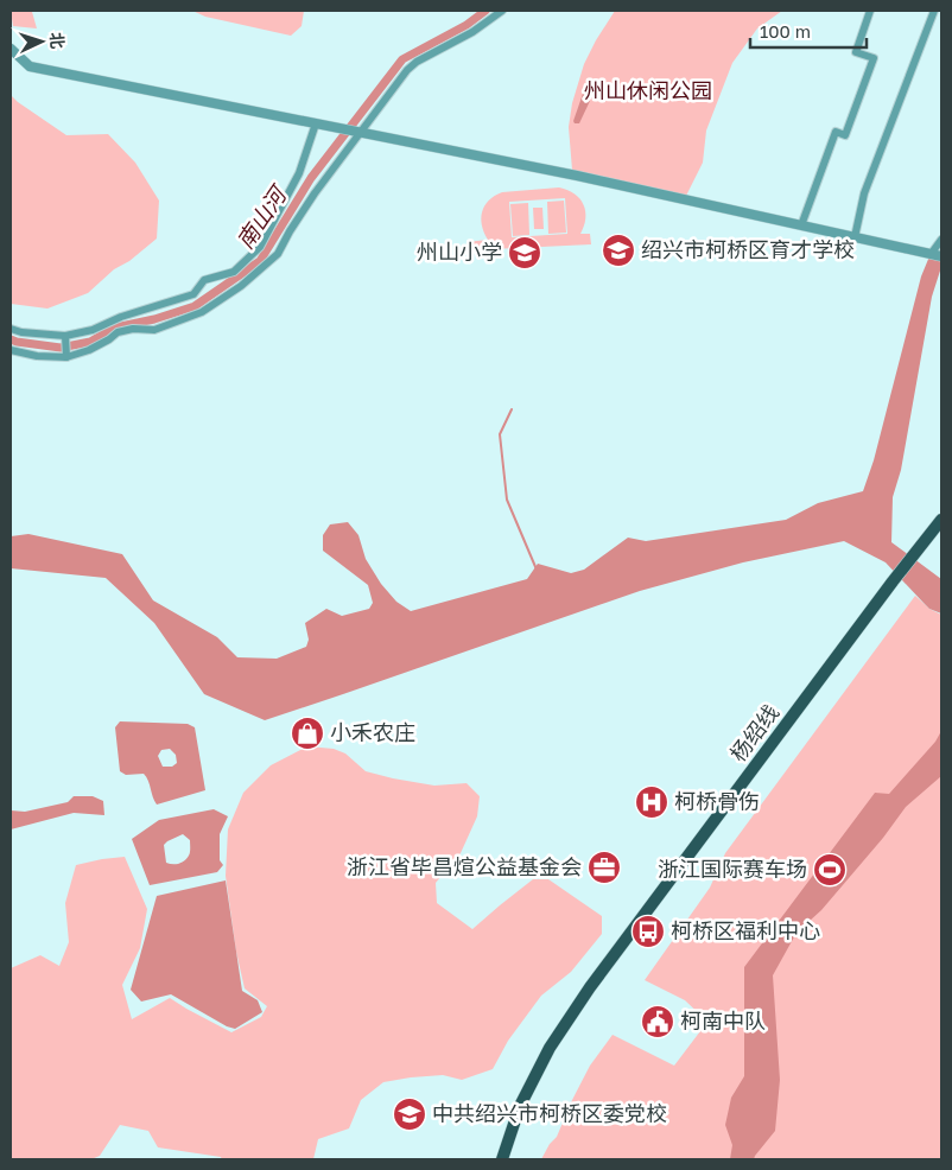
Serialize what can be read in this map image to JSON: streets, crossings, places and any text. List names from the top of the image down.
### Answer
{
  "streets": {
    "main road": ["杨绍线"]
  },
  "water": ["南山河"],
  "parks": ["州山休闲公园"],
  "places": {
    "school or university": ["绍兴市柯桥区育才学校", "州山小学", "中共绍兴市柯桥区委党校"],
    "shop": ["小禾农庄"],
    "hospital": ["柯桥骨伤"],
    "office": ["浙江省毕昌煊公益基金会"],
    "sports": ["浙江国际赛车场"],
    "bus stop": ["柯桥区福利中心"],
    "public building": ["柯南中队"]
  },
  "scale_bar": "100 m",
  "north": "right"
}
